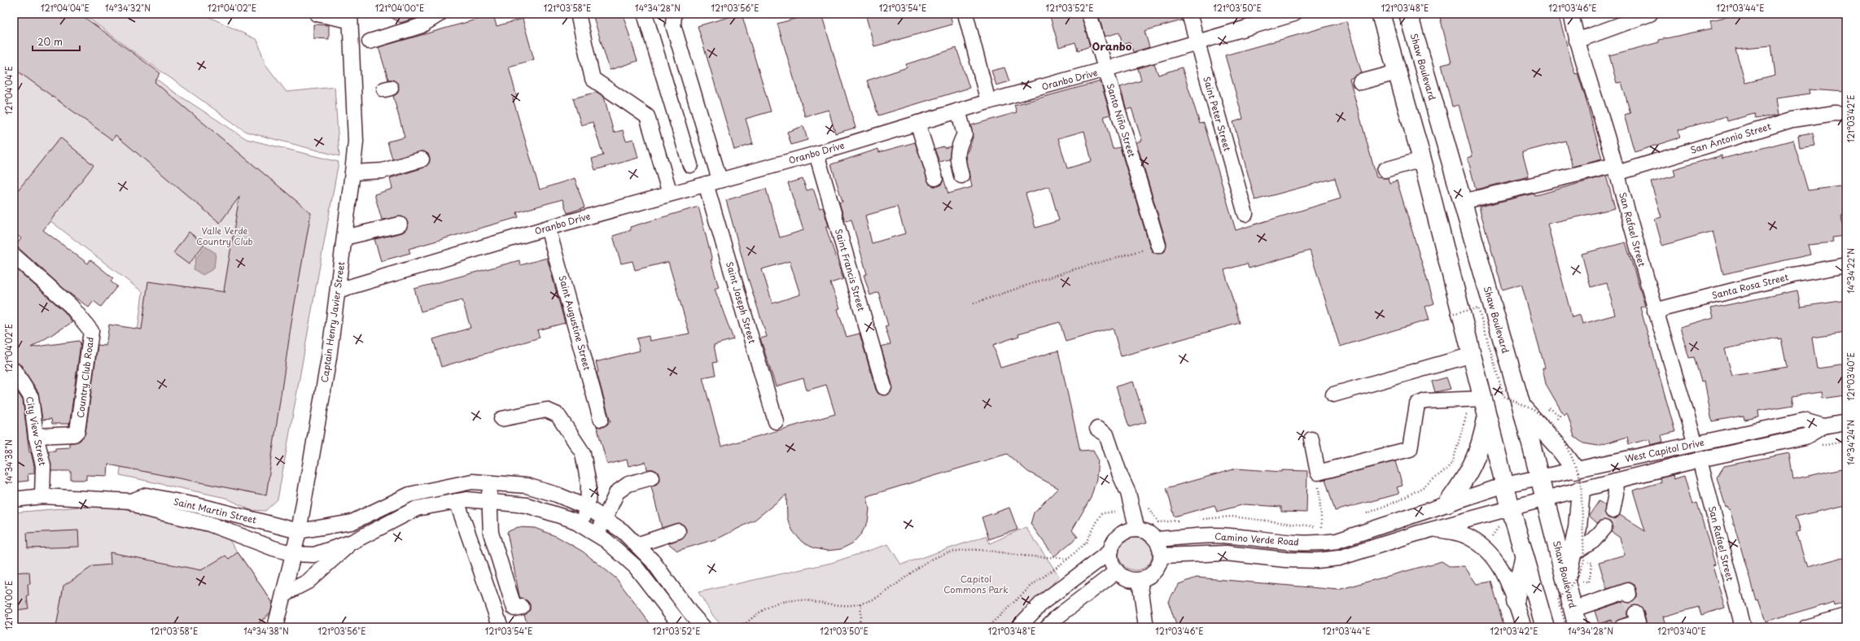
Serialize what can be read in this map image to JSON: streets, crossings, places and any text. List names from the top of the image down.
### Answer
{
  "streets": {
    "main road": ["Shaw Boulevard"],
    "street": [
      "Oranbo Drive",
      "Saint Peter Street",
      "Santo Niño Street",
      "San Antonio Street",
      "San Rafael Street",
      "Saint Francis Street",
      "Santa Rosa Street",
      "Saint Joseph Street",
      "Captain Henry Javier Street",
      "Saint Augustine Street",
      "Country Club Road",
      "City View Street",
      "West Capitol Drive",
      "Saint Martin Street",
      "Camino Verde Road"
    ]
  },
  "crossings": [
    ["Shaw Boulevard", "San Antonio Street"],
    ["Shaw Boulevard", "West Capitol Drive"],
    ["Oranbo Drive", "Saint Peter Street"],
    ["Oranbo Drive", "Santo Niño Street"],
    ["Oranbo Drive", "Saint Francis Street"],
    ["Oranbo Drive", "Saint Joseph Street"],
    ["Oranbo Drive", "Captain Henry Javier Street"],
    ["Oranbo Drive", "Saint Augustine Street"],
    ["San Antonio Street", "San Rafael Street"],
    ["San Rafael Street", "Santa Rosa Street"],
    ["San Rafael Street", "West Capitol Drive"],
    ["Captain Henry Javier Street", "Saint Martin Street"],
    ["Country Club Road", "City View Street"],
    ["City View Street", "Saint Martin Street"],
    ["West Capitol Drive", "Camino Verde Road"]
  ],
  "districts": ["Oranbo"],
  "parks": ["Valle Verde Country Club", "Capitol Commons Park"],
  "scale_bar": "20 m",
  "coordinates": [
    "121°04'04\"E",
    "14°34'32\"N",
    "121°04'02\"E",
    "121°04'00\"E",
    "121°03'58\"E",
    "14°34'28\"N",
    "121°03'56\"E",
    "121°03'54\"E",
    "121°03'52\"E",
    "121°03'50\"E",
    "121°03'48\"E",
    "121°03'46\"E",
    "121°03'44\"E",
    "121°03'42\"E",
    "14°34'22\"N",
    "121°03'40\"E",
    "14°34'24\"N",
    "14°34'38\"N"
  ]
}
